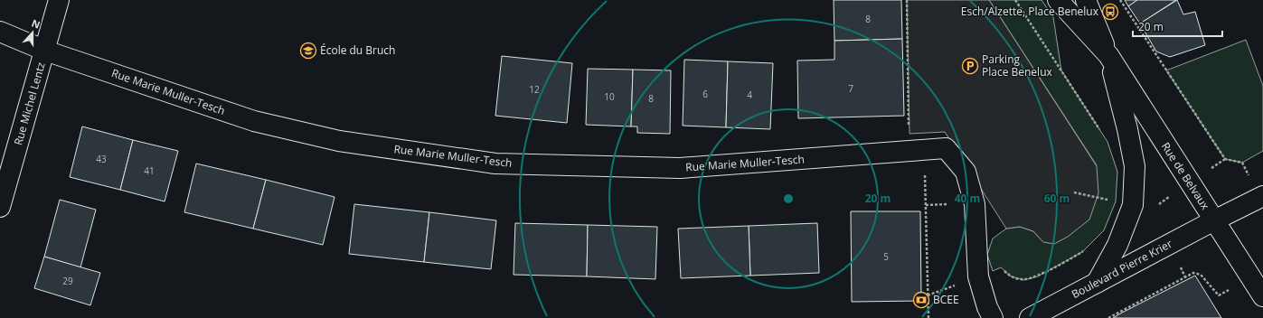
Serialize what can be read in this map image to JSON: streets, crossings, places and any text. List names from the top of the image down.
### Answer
{
  "streets": {
    "street": [
      "Rue Marie Muller-Tesch",
      "Rue Michel Lentz",
      "Rue de Belvaux",
      "Boulevard Pierre Krier"
    ]
  },
  "crossings": [
    ["Rue Marie Muller-Tesch", "Rue Michel Lentz"],
    ["Rue de Belvaux", "Boulevard Pierre Krier"]
  ],
  "places": {
    "bus stop": ["Esch/Alzette, Place Benelux"],
    "school or university": ["École du Bruch"],
    "parking": ["Parking Place Benelux"],
    "bank": ["BCEE"]
  },
  "house_numbers": [
    "8",
    "7",
    "12",
    "6",
    "4",
    "10",
    "8",
    "43",
    "41",
    "5",
    "29"
  ],
  "scale_bar": "20 m",
  "north": "top",
  "rings": ["20 m", "40 m", "60 m"]
}
